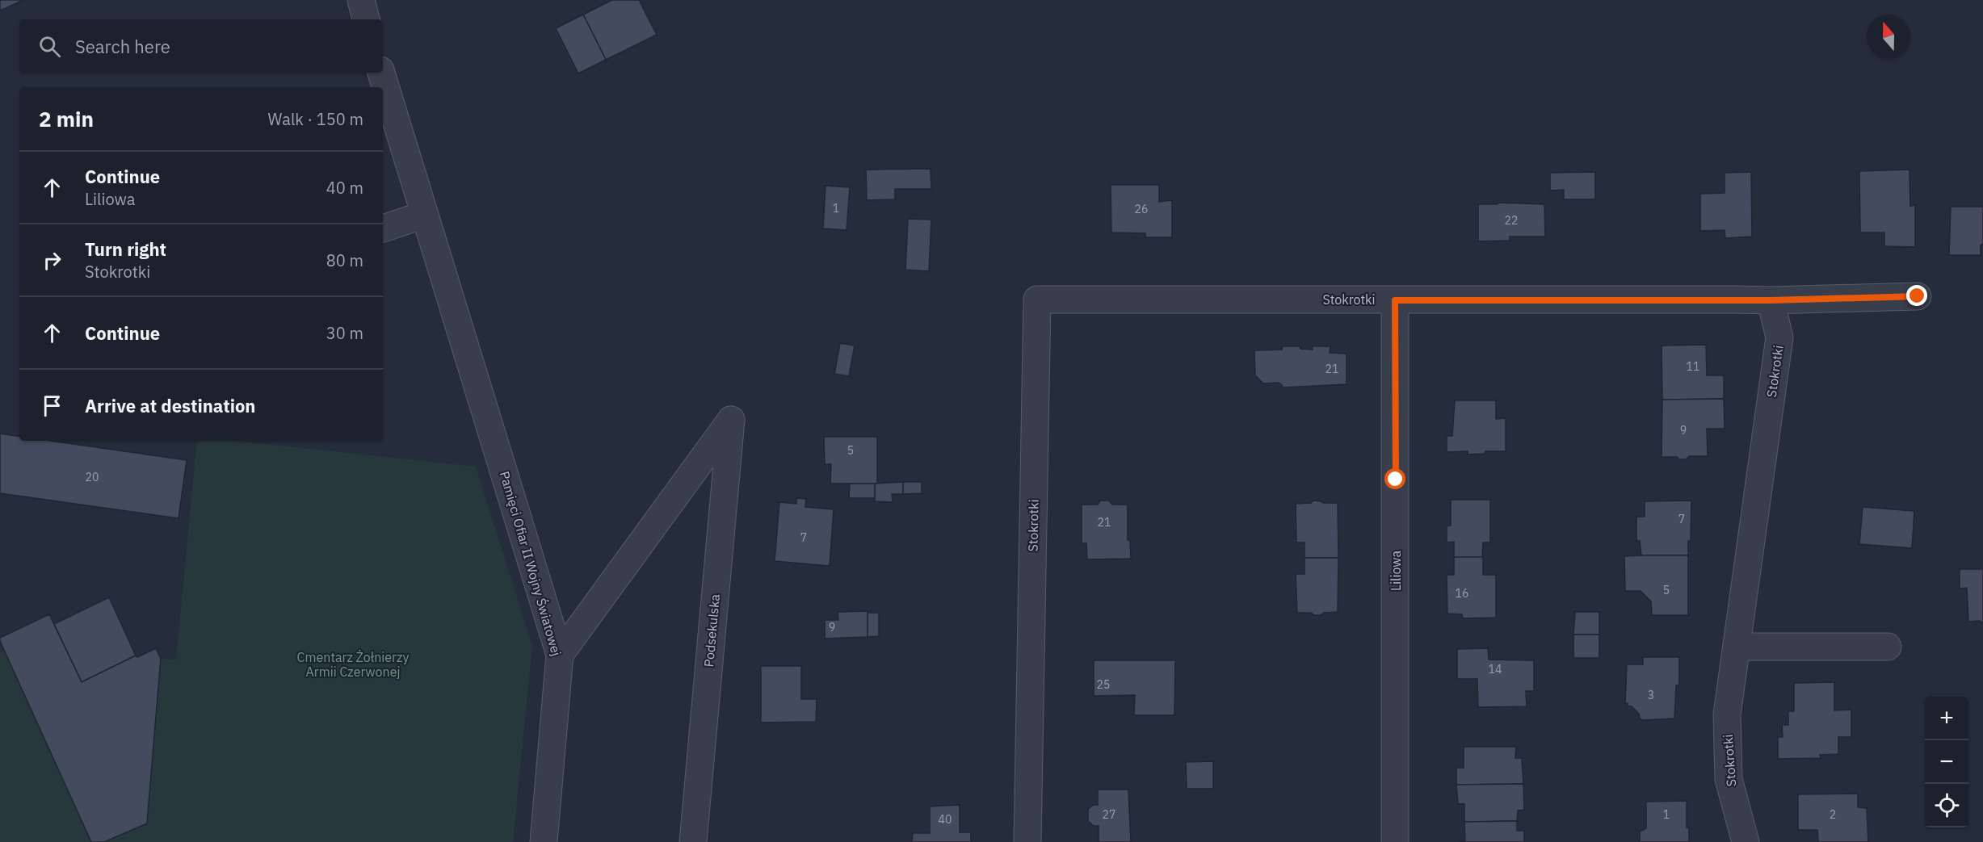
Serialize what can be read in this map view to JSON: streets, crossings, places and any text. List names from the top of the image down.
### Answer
{
  "streets": {
    "street": [
      "Stokrotki",
      "Pamięci Ofiar II Wojny Światowej",
      "Liliowa",
      "Podsekulska"
    ]
  },
  "crossings": [
    ["Stokrotki", "Liliowa"],
    ["Pamięci Ofiar II Wojny Światowej", "Podsekulska"]
  ],
  "parks": ["Cmentarz Żołnierzy Armii Czerwonej"],
  "house_numbers": [
    "1",
    "26",
    "22",
    "11",
    "21",
    "9",
    "5",
    "20",
    "7",
    "21",
    "7",
    "5",
    "16",
    "9",
    "14",
    "25",
    "3",
    "27",
    "1",
    "2",
    "40"
  ],
  "north": "top",
  "page": {
    "search": "Search here",
    "heading": ["2 min", "Walk · 150 m"],
    "list": [
      ["Continue", "Liliowa", "40 m"],
      ["Turn right", "Stokrotki", "80 m"],
      ["Continue", "30 m"],
      "Arrive at destination"
    ],
    "map_buttons": ["+", "−"]
  }
}
